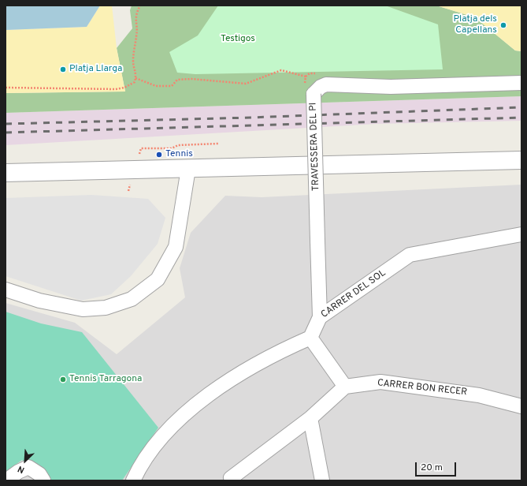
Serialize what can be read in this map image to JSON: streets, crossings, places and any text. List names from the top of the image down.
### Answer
{
  "streets": {
    "street": ["TRAVESSERA DEL PI", "CARRER DEL SOL", "CARRER BON RECER"]
  },
  "crossings": [
    ["TRAVESSERA DEL PI", "CARRER DEL SOL"]
  ],
  "parks": ["Testigos"],
  "places": [
    "Platja dels Capellans",
    "Platja Llarga",
    "Tennis",
    "Tennis Tarragona"
  ],
  "scale_bar": "20 m",
  "north": "bottom left"
}
